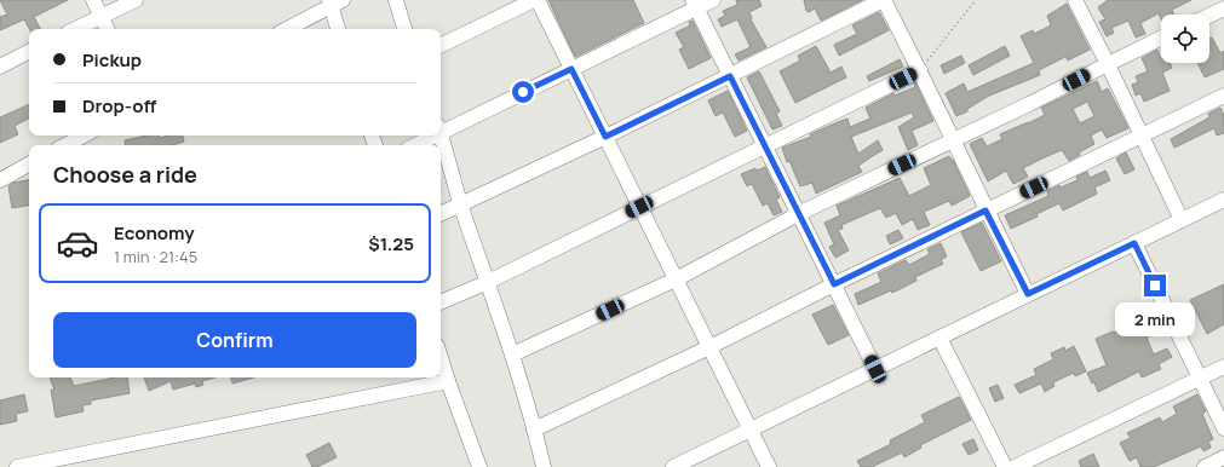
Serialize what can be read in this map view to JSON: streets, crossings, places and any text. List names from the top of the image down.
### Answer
{
  "page": {
    "banner": ["Pickup", "Drop-off"],
    "heading": "Choose a ride",
    "list": [
      {
        "name": "Economy",
        "note": "1 min · 21:45",
        "value": "$1.25"
      }
    ],
    "bubble": "2 min",
    "buttons": "Confirm"
  }
}
